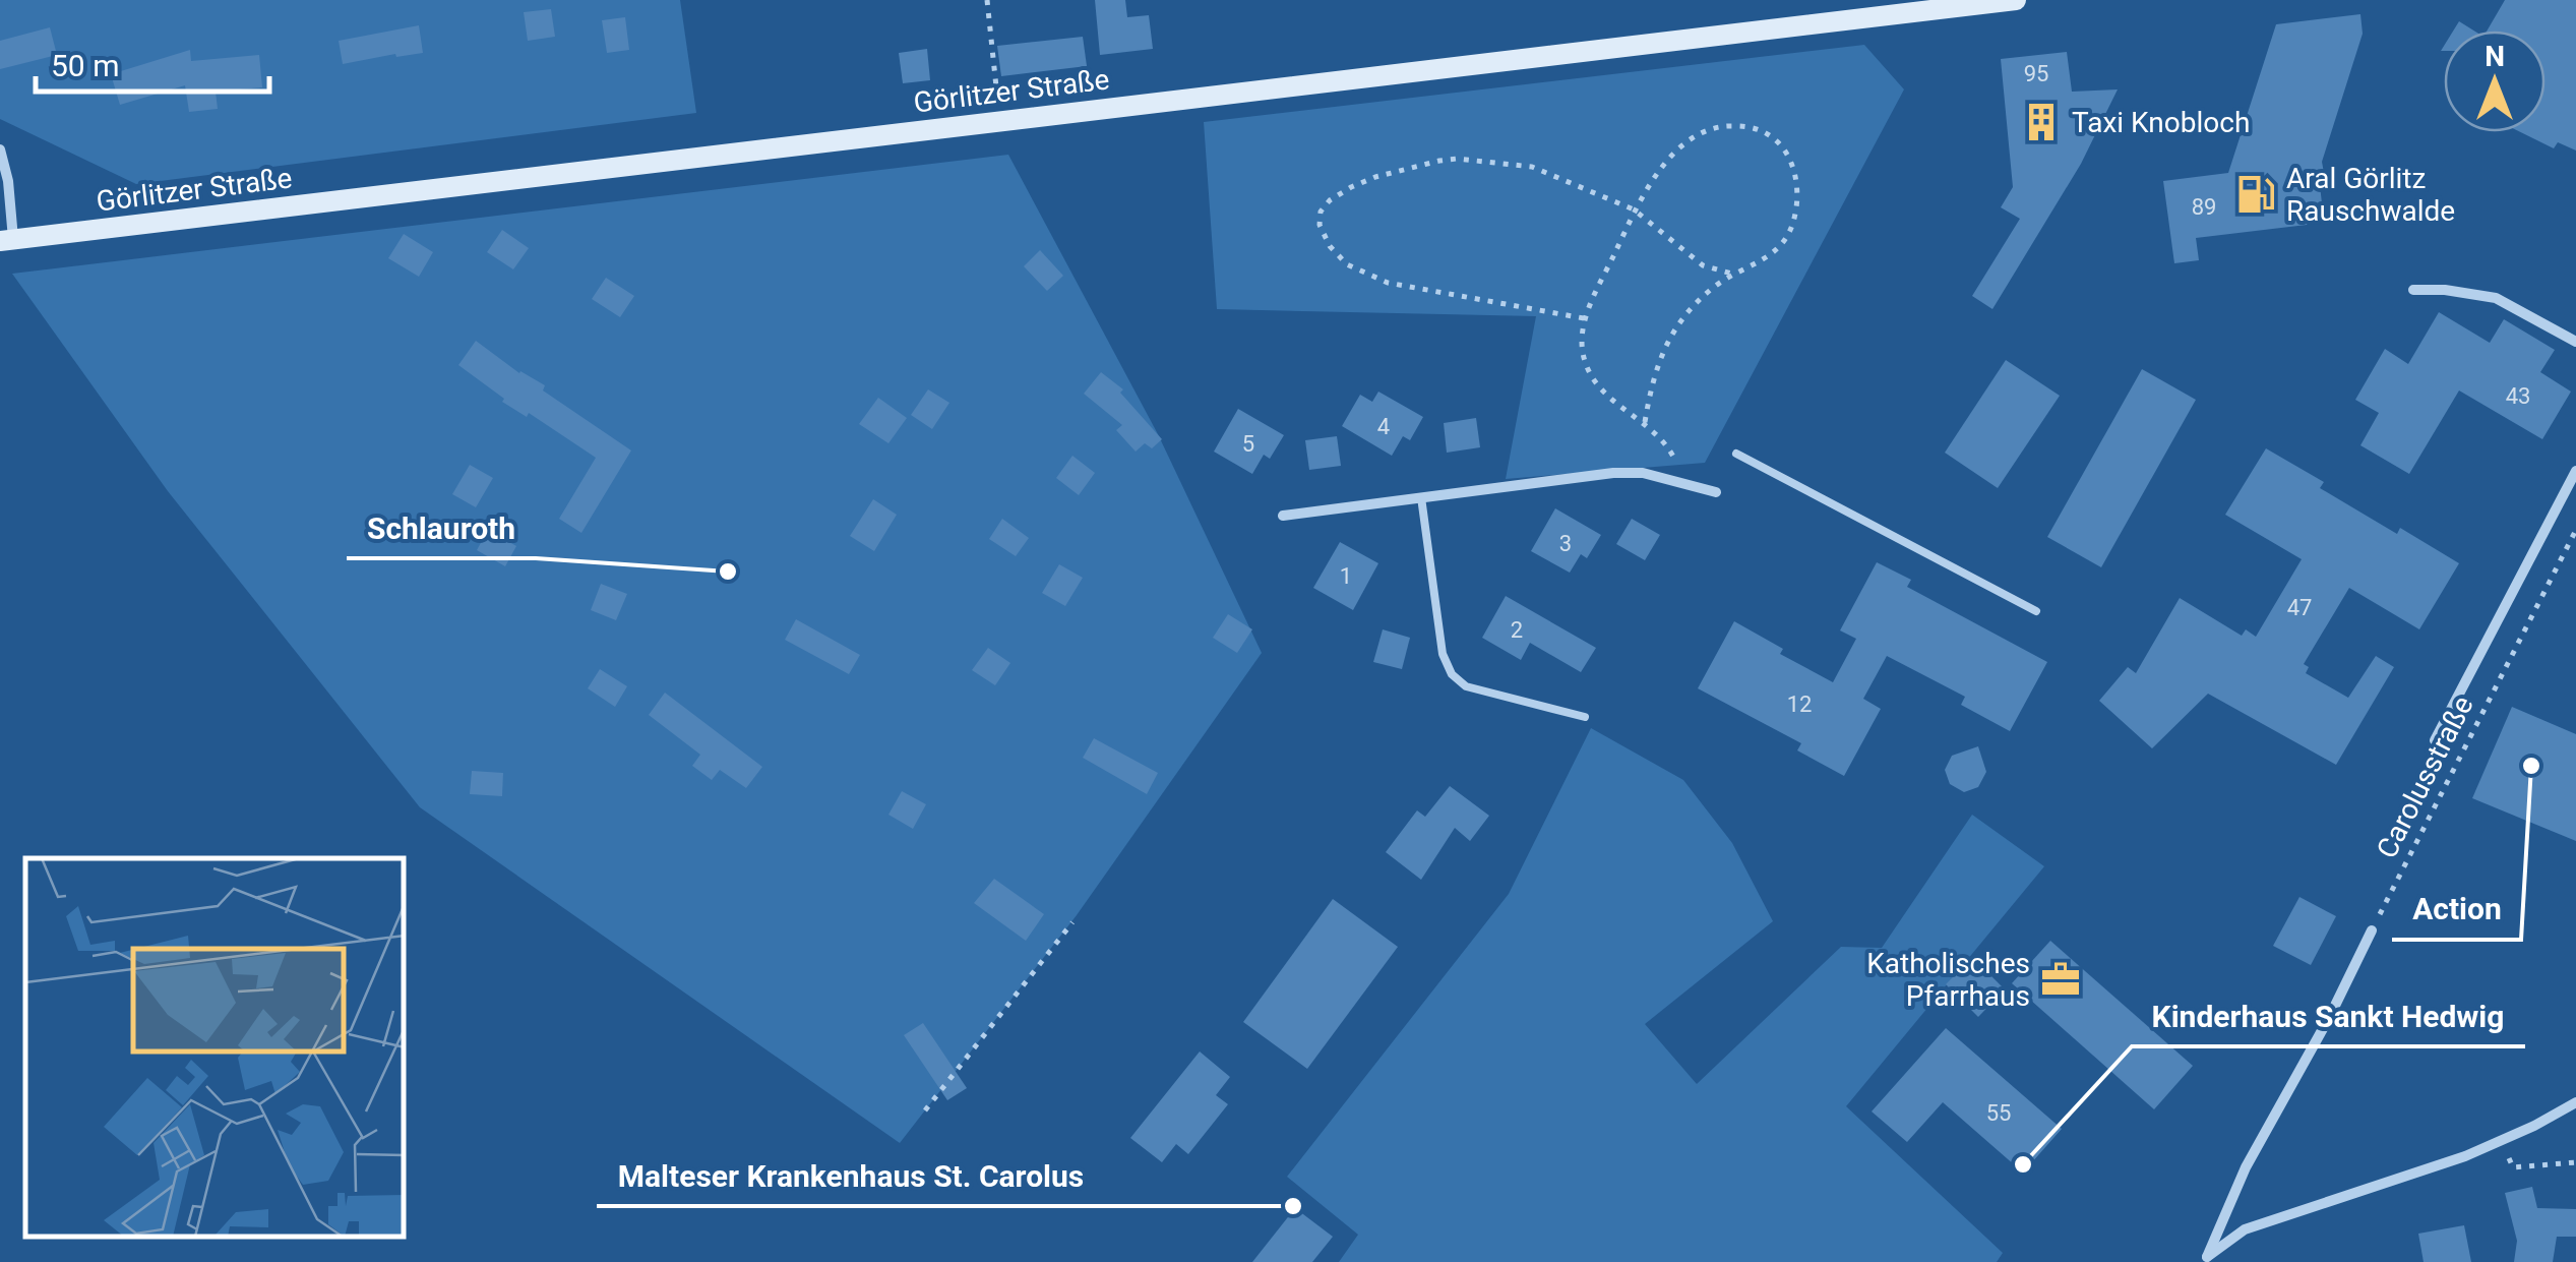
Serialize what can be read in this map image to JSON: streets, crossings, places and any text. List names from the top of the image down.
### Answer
{
  "streets": {
    "street": ["Görlitzer Straße", "Carolusstraße"]
  },
  "places": {
    "building": ["Taxi Knobloch"],
    "fuel station": ["Aral Görlitz Rauschwalde"],
    "other": [
      "Schlauroth",
      "Action",
      "Kinderhaus Sankt Hedwig",
      "Malteser Krankenhaus St. Carolus"
    ],
    "office": ["Katholisches Pfarrhaus"]
  },
  "house_numbers": [
    "95",
    "89",
    "43",
    "4",
    "5",
    "3",
    "1",
    "47",
    "2",
    "12",
    "55"
  ],
  "scale_bar": "50 m",
  "north": "top"
}
